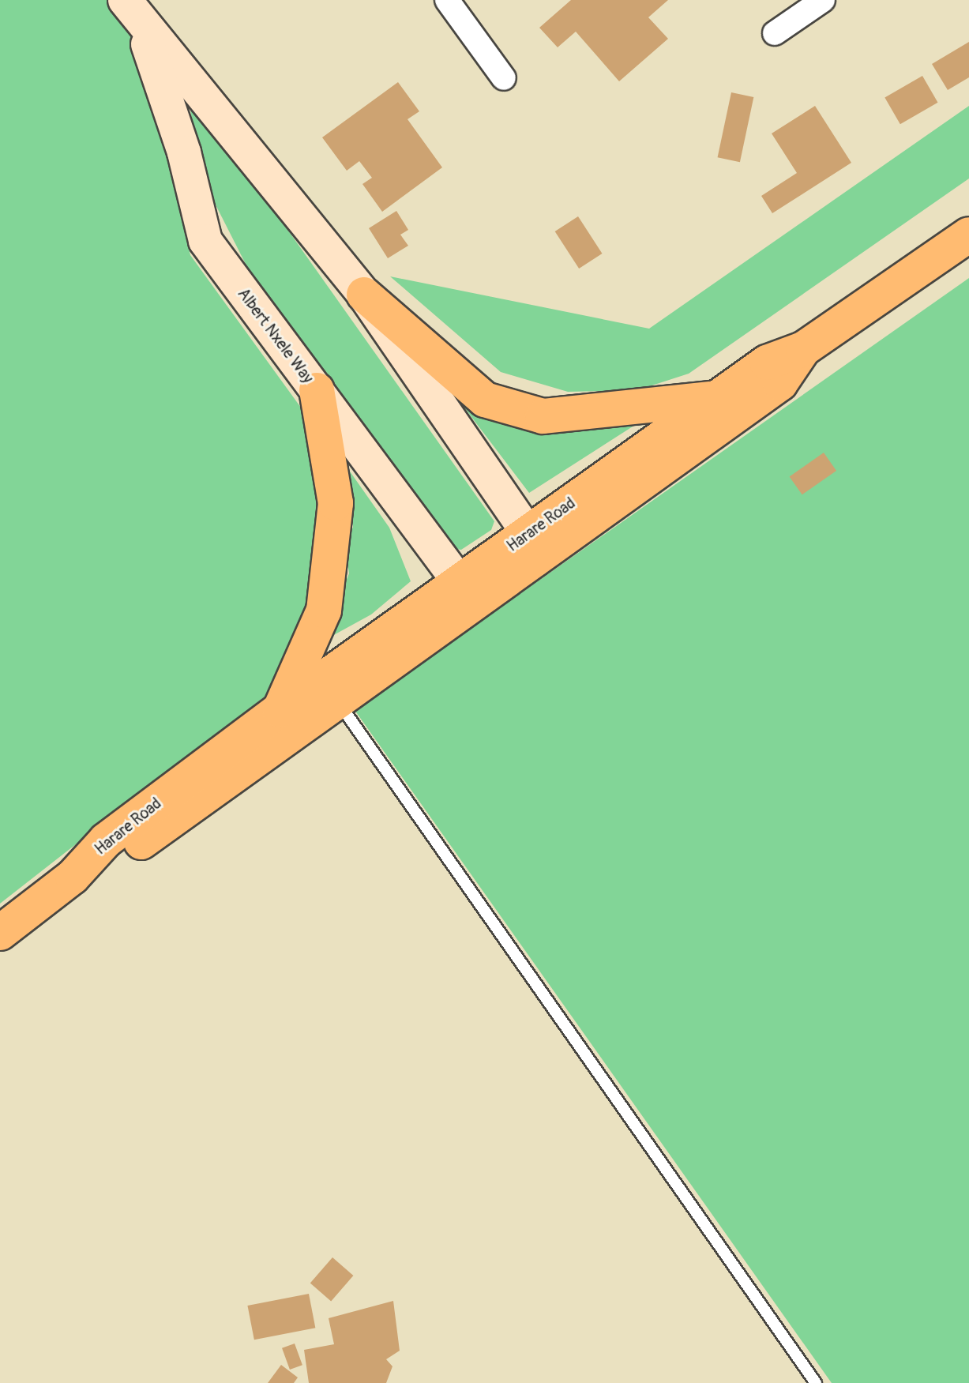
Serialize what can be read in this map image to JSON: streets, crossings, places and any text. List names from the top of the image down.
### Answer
{
  "streets": {
    "highway": ["Harare Road"],
    "main road": ["Albert Nxele Way"]
  },
  "crossings": [
    ["Albert Nxele Way", "Harare Road"]
  ]
}
